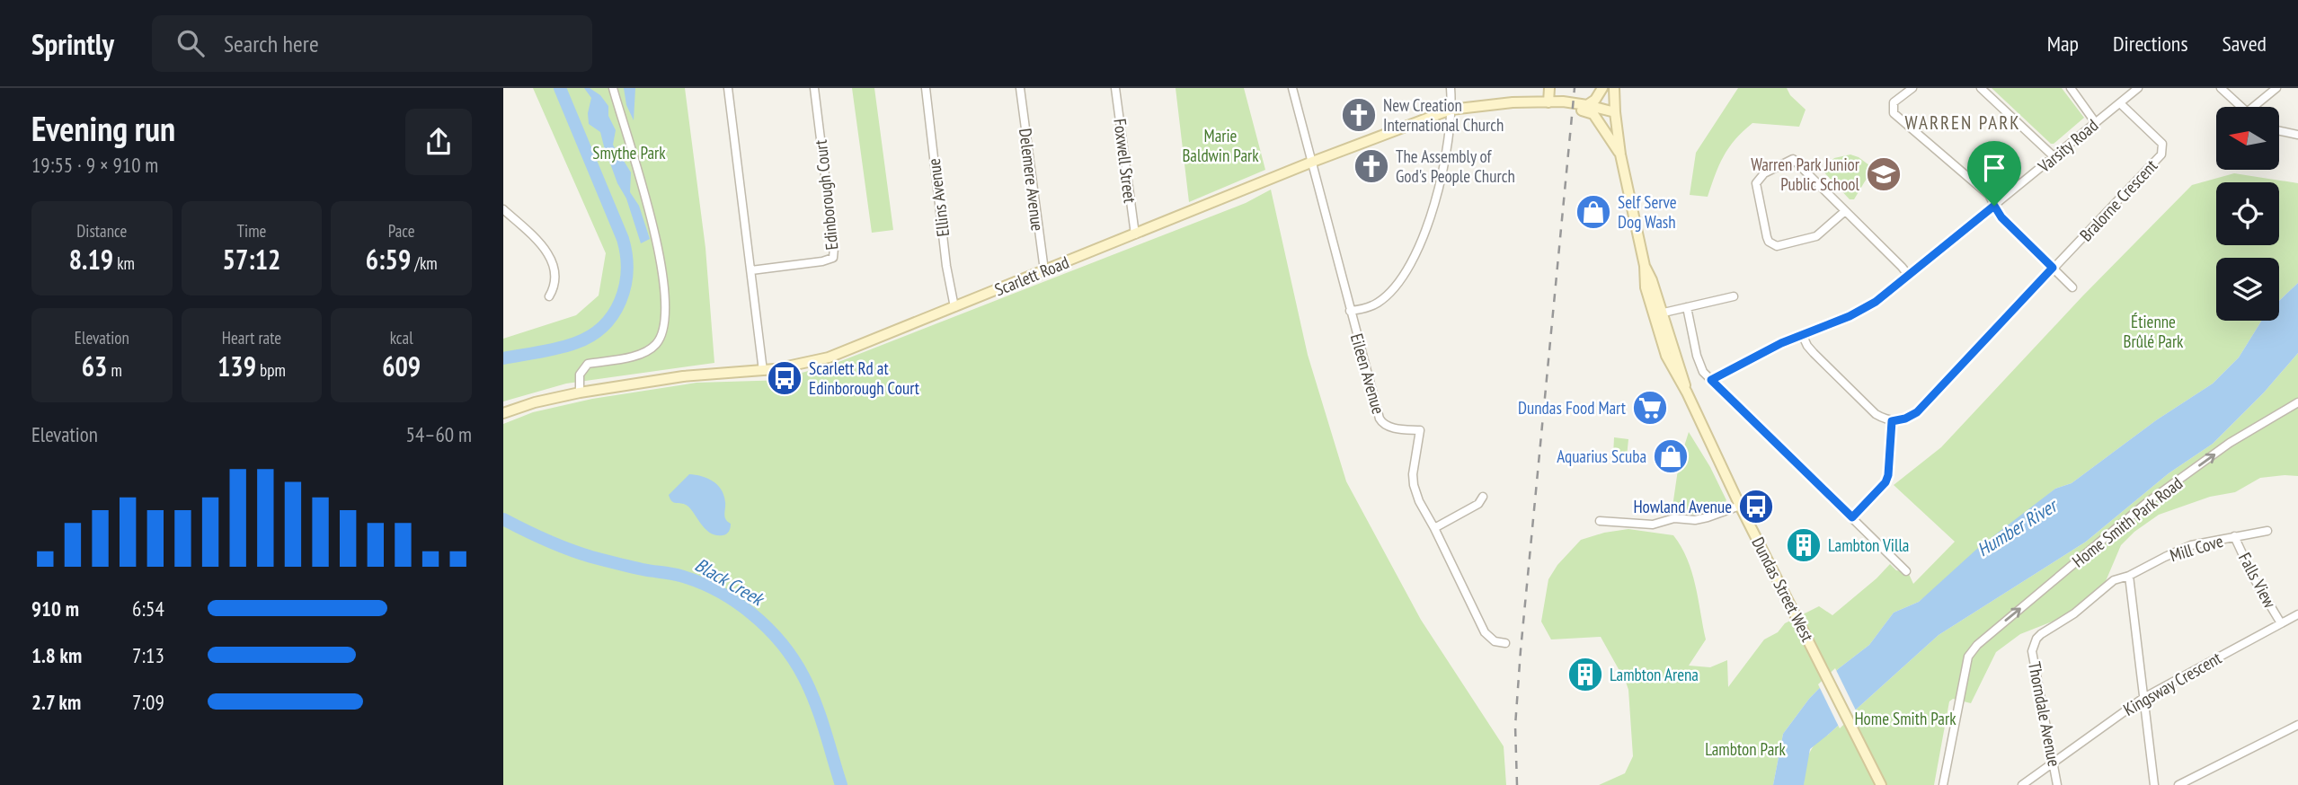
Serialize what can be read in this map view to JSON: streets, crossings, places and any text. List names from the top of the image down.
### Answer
{
  "streets": {
    "main road": ["Scarlett Road", "Dundas Street West"],
    "street": [
      "Varsity Road",
      "Foxwell Street",
      "Delemere Avenue",
      "Edinborough Court",
      "Ellins Avenue",
      "Bralorne Crescent",
      "Eileen Avenue",
      "Home Smith Park Road",
      "Mill Cove",
      "Falls View",
      "Kingsway Crescent",
      "Thorndale Avenue"
    ]
  },
  "crossings": [
    ["Varsity Road", "Bralorne Crescent"],
    ["Foxwell Street", "Scarlett Road"],
    ["Delemere Avenue", "Scarlett Road"],
    ["Ellins Avenue", "Scarlett Road"],
    ["Scarlett Road", "Eileen Avenue"],
    ["Scarlett Road", "Dundas Street West"],
    ["Mill Cove", "Falls View"],
    ["Mill Cove", "Thorndale Avenue"],
    ["Falls View", "Kingsway Crescent"],
    ["Kingsway Crescent", "Thorndale Avenue"]
  ],
  "one_way": ["Home Smith Park Road"],
  "districts": ["WARREN PARK"],
  "water": ["Humber River", "Black Creek"],
  "parks": [
    "Marie Baldwin Park",
    "Smythe Park",
    "Étienne Brûlé Park",
    "Home Smith Park",
    "Lambton Park"
  ],
  "places": {
    "church": ["New Creation International Church", "The Assembly of God's People Church"],
    "school or university": ["Warren Park Junior Public School"],
    "shop": ["Self Serve Dog Wash", "Aquarius Scuba"],
    "bus stop": ["Scarlett Rd at Edinborough Court", "Howland Avenue"],
    "supermarket": ["Dundas Food Mart"],
    "building": ["Lambton Villa", "Lambton Arena"]
  },
  "north": "left",
  "page": {
    "header": "Sprintly",
    "search": "Search here",
    "nav": ["Map", "Directions", "Saved"],
    "heading": ["Evening run", "19:55 · 9 × 910 m"],
    "stats": [
      ["Distance", "8.19 km"],
      ["Time", "57:12"],
      ["Pace", "6:59 /km"],
      ["Elevation", "63 m"],
      ["Heart rate", "139 bpm"],
      ["kcal", "609"]
    ],
    "chart": ["Elevation", "54–60 m"],
    "list": [
      {
        "name": "910 m",
        "note": "6:54"
      },
      {
        "name": "1.8 km",
        "note": "7:13"
      },
      {
        "name": "2.7 km",
        "note": "7:09"
      }
    ]
  }
}
